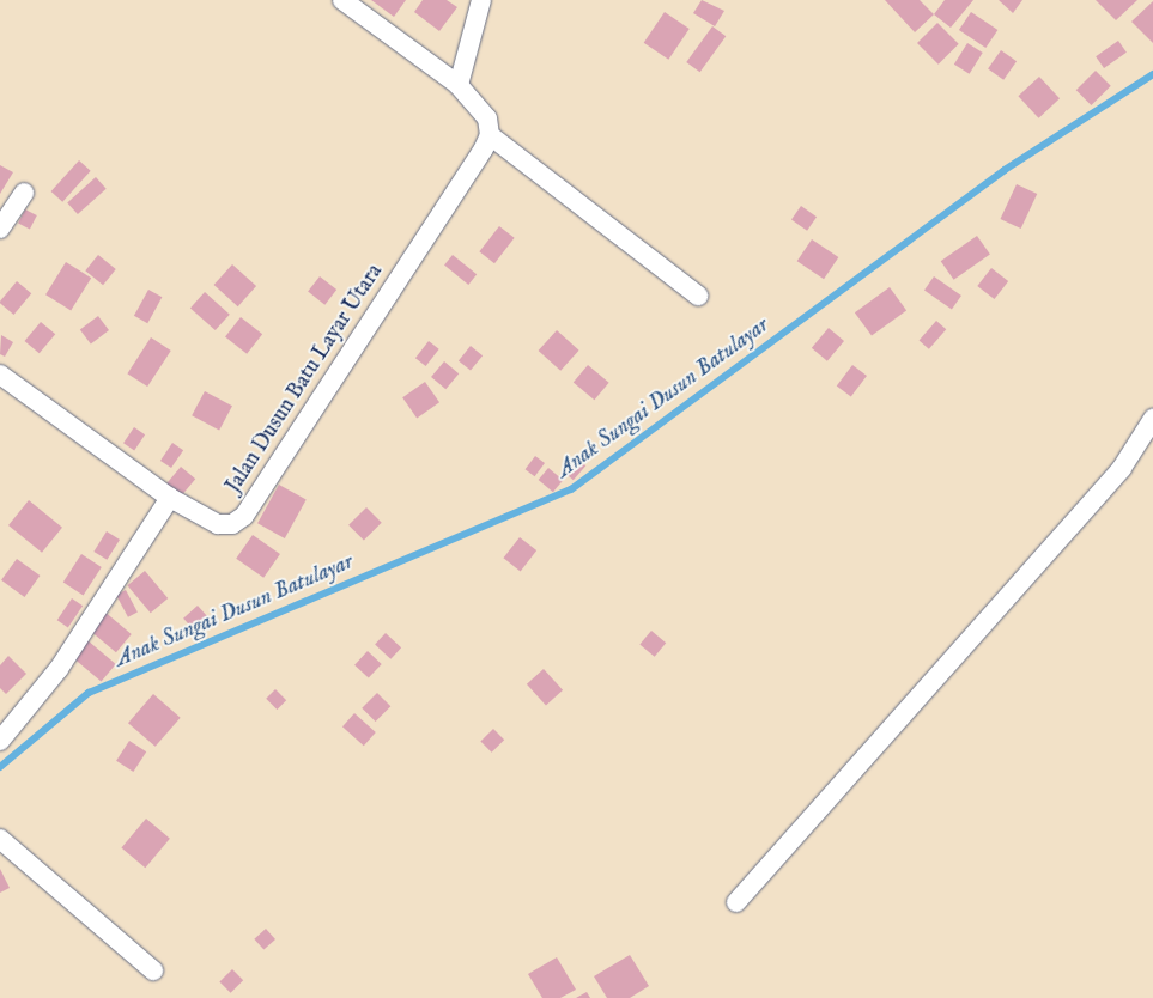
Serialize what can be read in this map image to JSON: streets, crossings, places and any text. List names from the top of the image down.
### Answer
{
  "streets": {
    "street": ["Jalan Dusun Batu Layar Utara"]
  },
  "water": ["Anak Sungai Dusun Batulayar"]
}
